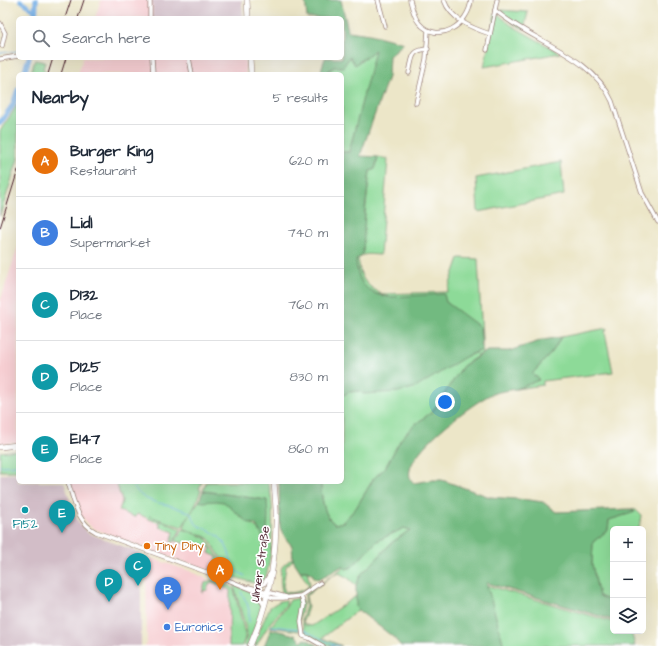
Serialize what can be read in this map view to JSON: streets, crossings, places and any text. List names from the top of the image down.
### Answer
{
  "streets": {
    "main road": ["Ulmer Straße"]
  },
  "places": ["F152", "Tiny Diny", "Euronics"],
  "page": {
    "search": "Search here",
    "heading": ["Nearby", "5 results"],
    "list": [
      {
        "mark": "A",
        "name": "Burger King",
        "note": "Restaurant",
        "value": "620 m"
      },
      {
        "mark": "B",
        "name": "Lidl",
        "note": "Supermarket",
        "value": "740 m"
      },
      {
        "mark": "C",
        "name": "D132",
        "note": "Place",
        "value": "760 m"
      },
      {
        "mark": "D",
        "name": "D125",
        "note": "Place",
        "value": "830 m"
      },
      {
        "mark": "E",
        "name": "E147",
        "note": "Place",
        "value": "860 m"
      }
    ],
    "pins": [
      "E",
      "C",
      "A",
      "D",
      "B"
    ],
    "map_buttons": ["+", "−"]
  }
}
